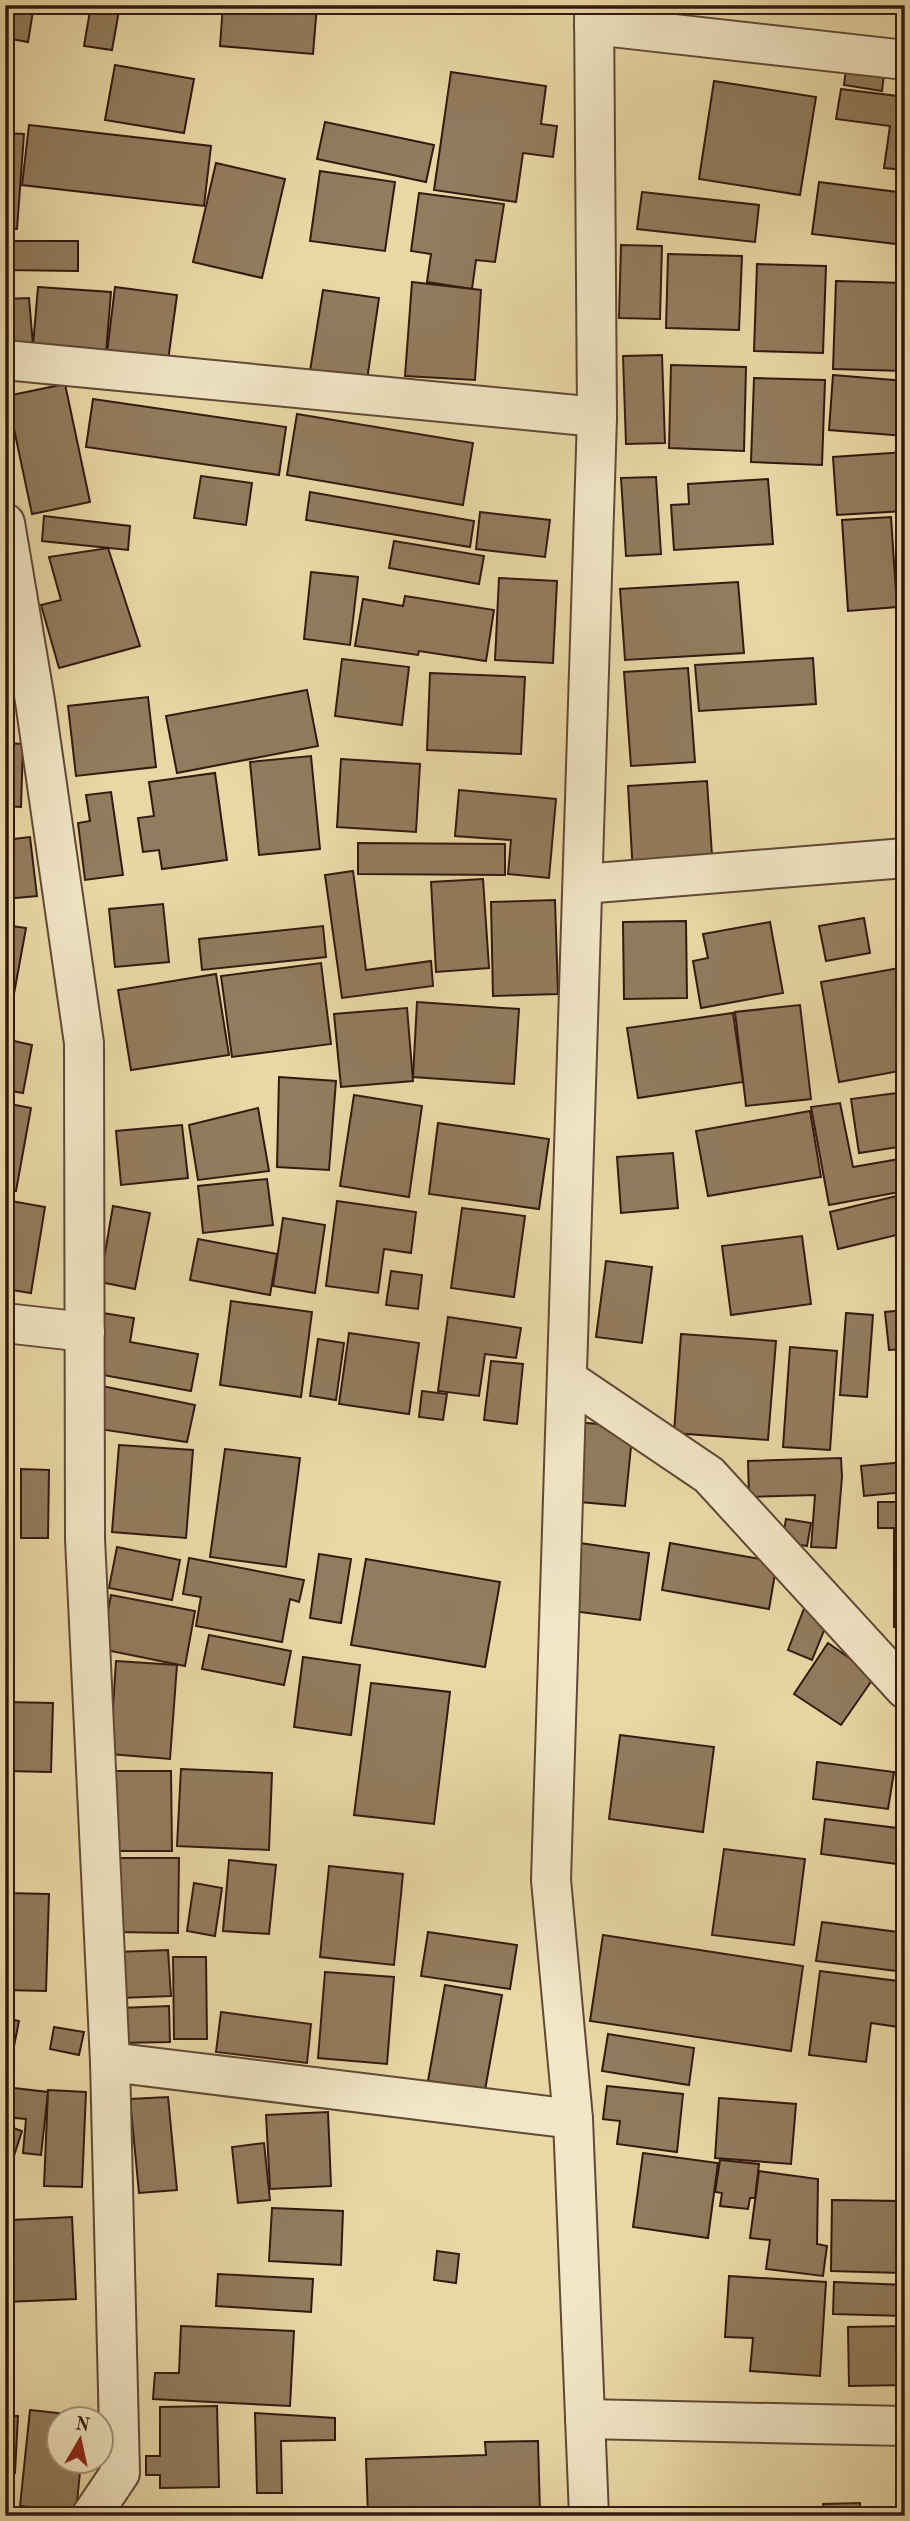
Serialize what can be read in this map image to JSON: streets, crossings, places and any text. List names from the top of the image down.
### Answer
{
  "north": "top"
}
